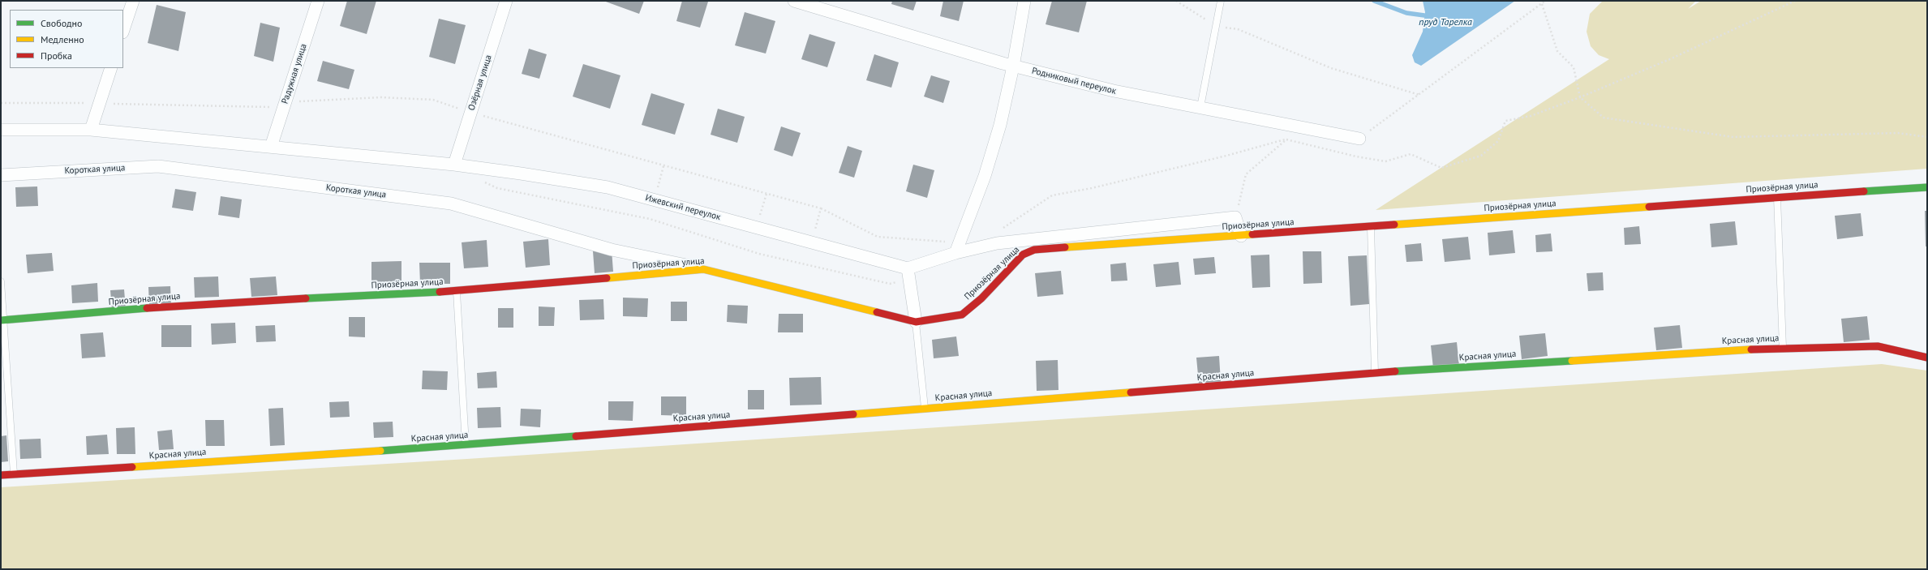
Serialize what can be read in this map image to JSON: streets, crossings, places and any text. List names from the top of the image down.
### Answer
{
  "streets": {
    "street": [
      "Радужная улица",
      "Родниковый переулок",
      "Озёрная улица",
      "Короткая улица",
      "Приозёрная улица",
      "Ижевский переулок",
      "Красная улица"
    ]
  },
  "crossings": [
    ["Радужная улица", "Ижевский переулок"],
    ["Озёрная улица", "Ижевский переулок"],
    ["Короткая улица", "Приозёрная улица"]
  ],
  "water": ["пруд Тарелка"],
  "legend": ["Свободно", "Медленно", "Пробка"]
}
